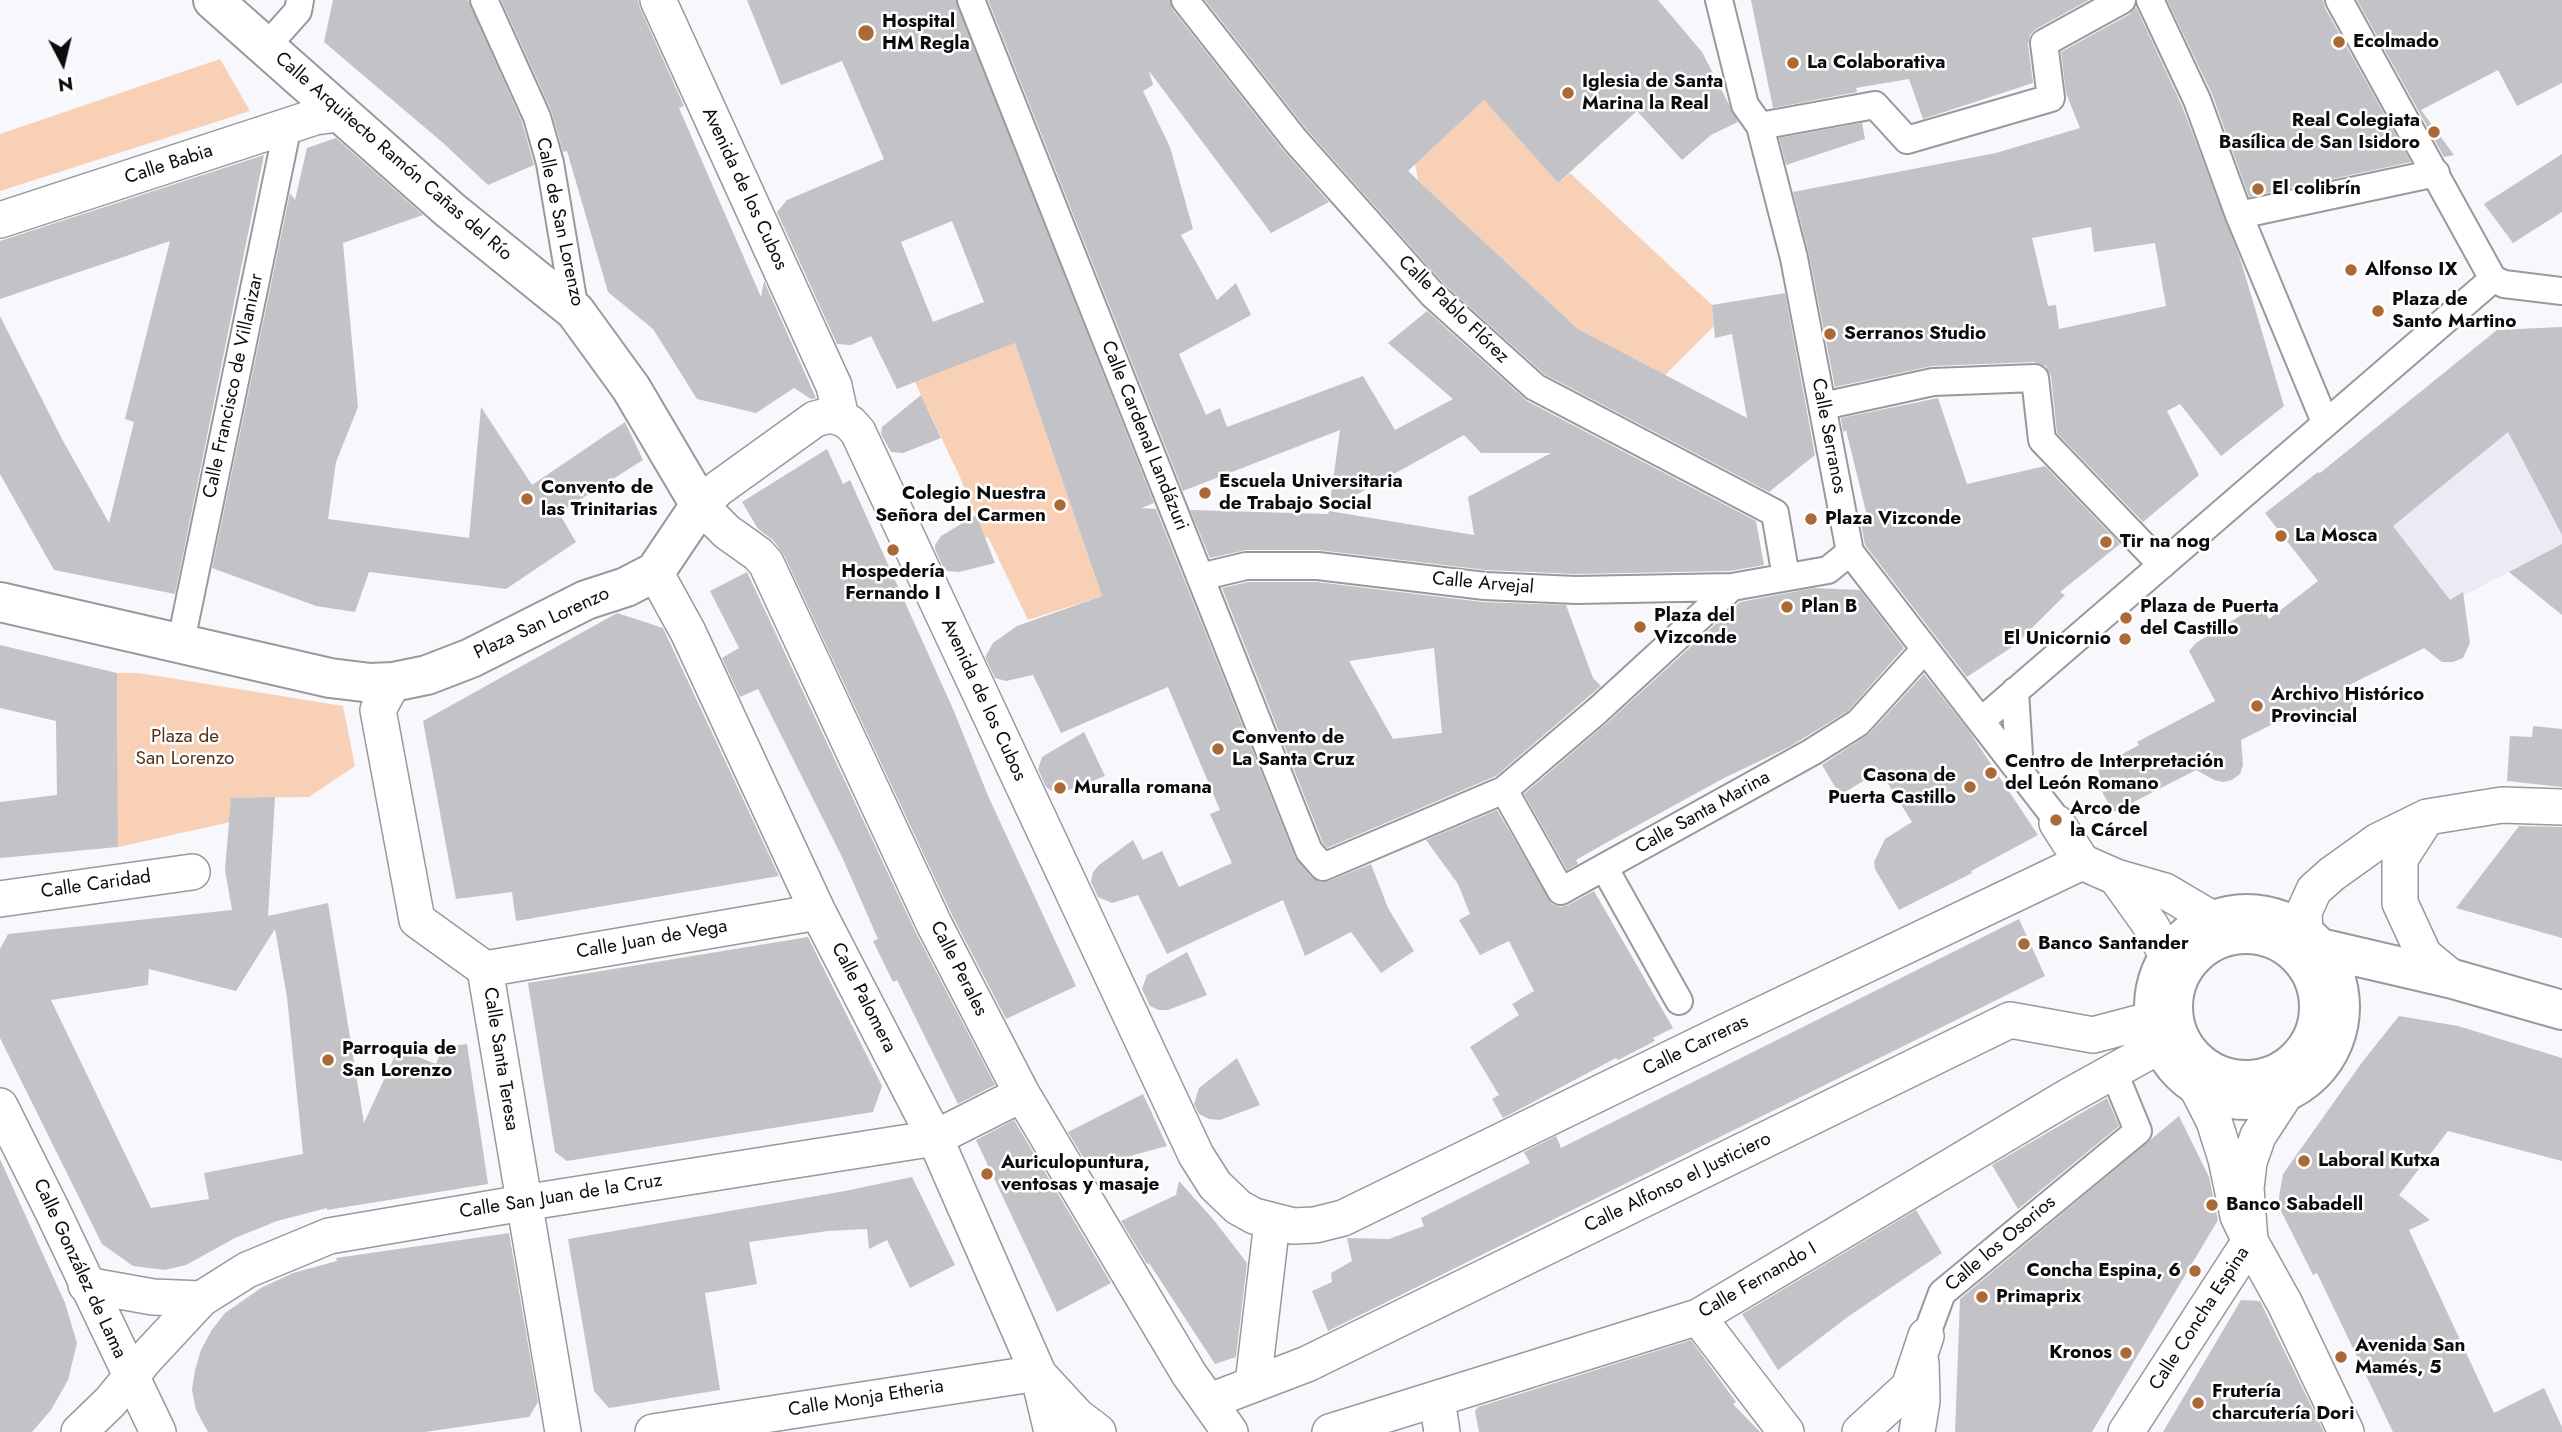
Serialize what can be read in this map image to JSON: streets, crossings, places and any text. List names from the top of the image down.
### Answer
{
  "streets": {
    "street": [
      "Calle Arquitecto Ramón Cañas del Río",
      "Calle Babia",
      "Avenida de los Cubos",
      "Calle de San Lorenzo",
      "Calle Pablo Flórez",
      "Calle Francisco de Villanizar",
      "Calle Cardenal Landázuri",
      "Calle Serranos",
      "Calle Arvejal",
      "Plaza San Lorenzo",
      "Calle Santa Marina",
      "Calle Caridad",
      "Calle Juan de Vega",
      "Calle Perales",
      "Calle Palomera",
      "Calle Carreras",
      "Calle Santa Teresa",
      "Calle Alfonso el Justiciero",
      "Calle San Juan de la Cruz",
      "Calle los Osorios",
      "Calle González de Lama",
      "Calle Fernando I",
      "Calle Concha Espina",
      "Calle Monja Etheria"
    ]
  },
  "crossings": [
    ["Calle Arquitecto Ramón Cañas del Río", "Calle Babia"],
    ["Calle Arquitecto Ramón Cañas del Río", "Calle de San Lorenzo"],
    ["Calle Babia", "Calle Francisco de Villanizar"],
    ["Avenida de los Cubos", "Plaza San Lorenzo"],
    ["Avenida de los Cubos", "Calle Carreras"],
    ["Calle de San Lorenzo", "Plaza San Lorenzo"],
    ["Calle de San Lorenzo", "Calle Perales"],
    ["Calle Pablo Flórez", "Calle Arvejal"],
    ["Calle Francisco de Villanizar", "Plaza San Lorenzo"],
    ["Calle Cardenal Landázuri", "Calle Arvejal"],
    ["Calle Cardenal Landázuri", "Calle Santa Marina"],
    ["Calle Serranos", "Calle Arvejal"],
    ["Calle Serranos", "Calle Santa Marina"],
    ["Calle Serranos", "Calle Carreras"],
    ["Plaza San Lorenzo", "Calle Perales"],
    ["Plaza San Lorenzo", "Calle Palomera"],
    ["Plaza San Lorenzo", "Calle Santa Teresa"],
    ["Calle Juan de Vega", "Calle Palomera"],
    ["Calle Juan de Vega", "Calle Santa Teresa"],
    ["Calle Perales", "Calle Alfonso el Justiciero"],
    ["Calle Perales", "Calle San Juan de la Cruz"],
    ["Calle Palomera", "Calle San Juan de la Cruz"],
    ["Calle Palomera", "Calle Monja Etheria"],
    ["Calle Santa Teresa", "Calle San Juan de la Cruz"],
    ["Calle Alfonso el Justiciero", "Calle Fernando I"],
    ["Calle San Juan de la Cruz", "Calle González de Lama"],
    ["Calle los Osorios", "Calle Fernando I"]
  ],
  "parks": ["Plaza de San Lorenzo"],
  "places": [
    "Hospital HM Regla",
    "Ecolmado",
    "La Colaborativa",
    "Iglesia de Santa Marina la Real",
    "Real Colegiata Basílica de San Isidoro",
    "El colibrín",
    "Alfonso IX",
    "Plaza de Santo Martino",
    "Serranos Studio",
    "Escuela Universitaria de Trabajo Social",
    "Convento de las Trinitarias",
    "Colegio Nuestra Señora del Carmen",
    "Plaza Vizconde",
    "La Mosca",
    "Tir na nog",
    "Hospedería Fernando I",
    "Plan B",
    "Plaza de Puerta del Castillo",
    "Plaza del Vizconde",
    "El Unicornio",
    "Archivo Histórico Provincial",
    "Convento de La Santa Cruz",
    "Centro de Interpretación del León Romano",
    "Casona de Puerta Castillo",
    "Muralla romana",
    "Arco de la Cárcel",
    "Banco Santander",
    "Parroquia de San Lorenzo",
    "Laboral Kutxa",
    "Auriculopuntura, ventosas y masaje",
    "Banco Sabadell",
    "Concha Espina, 6",
    "Primaprix",
    "Kronos",
    "Avenida San Mamés, 5",
    "Frutería charcutería Dori"
  ],
  "north": "bottom"
}
